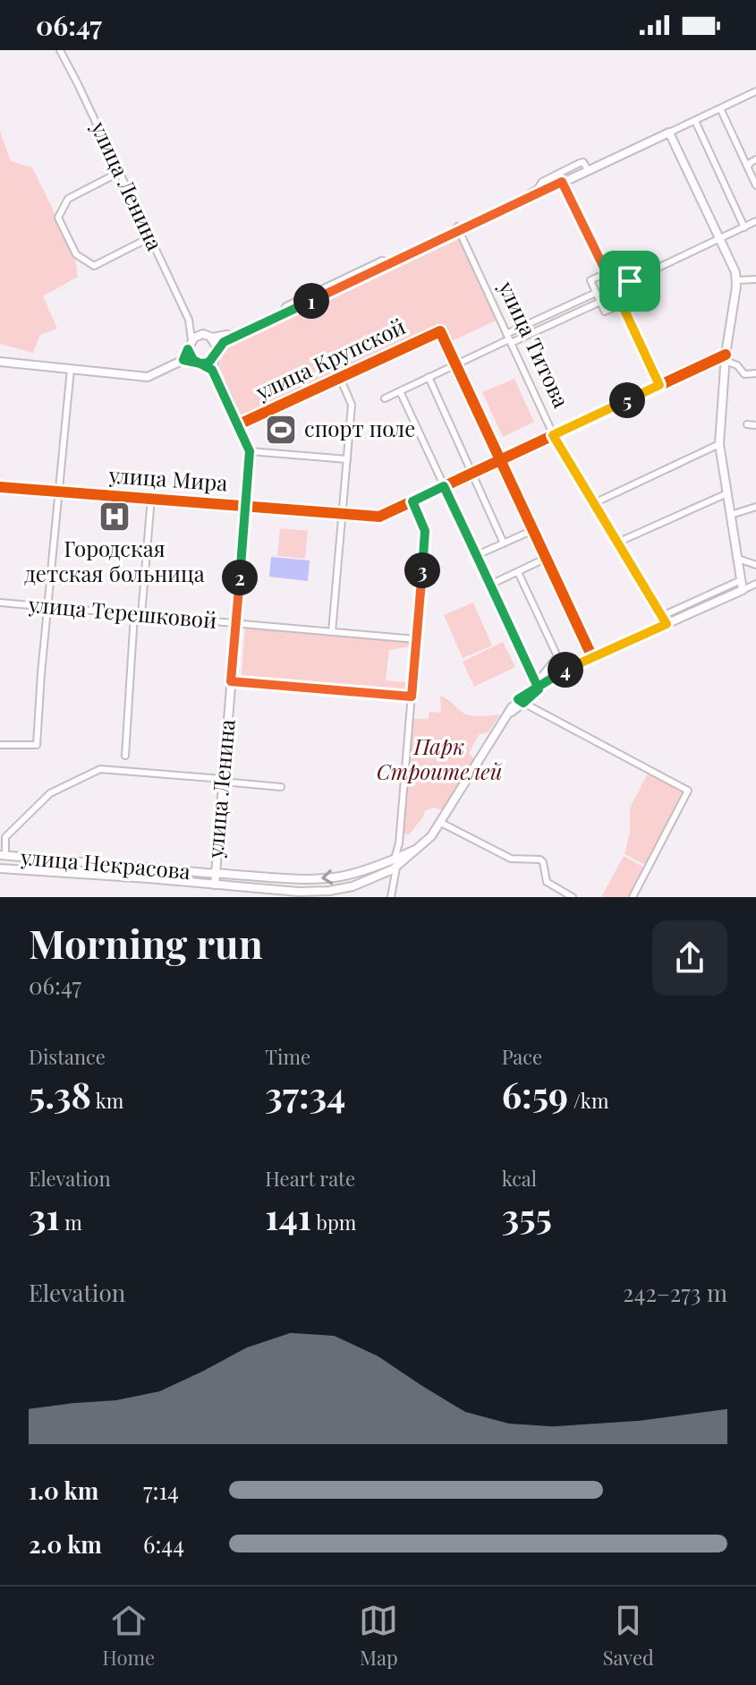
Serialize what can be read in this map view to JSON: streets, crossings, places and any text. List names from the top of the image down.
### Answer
{
  "streets": {
    "main road": ["улица Ленина", "улица Некрасова"],
    "street": [
      "улица Титова",
      "улица Крупской",
      "улица Мира",
      "улица Терешковой"
    ]
  },
  "crossings": [
    ["улица Ленина", "улица Крупской"],
    ["улица Ленина", "улица Мира"],
    ["улица Ленина", "улица Терешковой"],
    ["улица Ленина", "улица Некрасова"],
    ["улица Титова", "улица Мира"]
  ],
  "parks": ["Парк Строителей"],
  "places": {
    "sports": ["спорт поле"],
    "hospital": ["Городская детская больница"]
  },
  "page": {
    "status": "06:47",
    "pins": [
      "1",
      "5",
      "3",
      "2",
      "4"
    ],
    "heading": ["Morning run", "06:47"],
    "stats": [
      ["Distance", "5.38 km"],
      ["Time", "37:34"],
      ["Pace", "6:59 /km"],
      ["Elevation", "31 m"],
      ["Heart rate", "141 bpm"],
      ["kcal", "355"]
    ],
    "chart": ["Elevation", "242–273 m"],
    "list": [
      {
        "name": "1.0 km",
        "note": "7:14"
      },
      {
        "name": "2.0 km",
        "note": "6:44"
      }
    ],
    "tabs": ["Home", "Map", "Saved"]
  }
}
